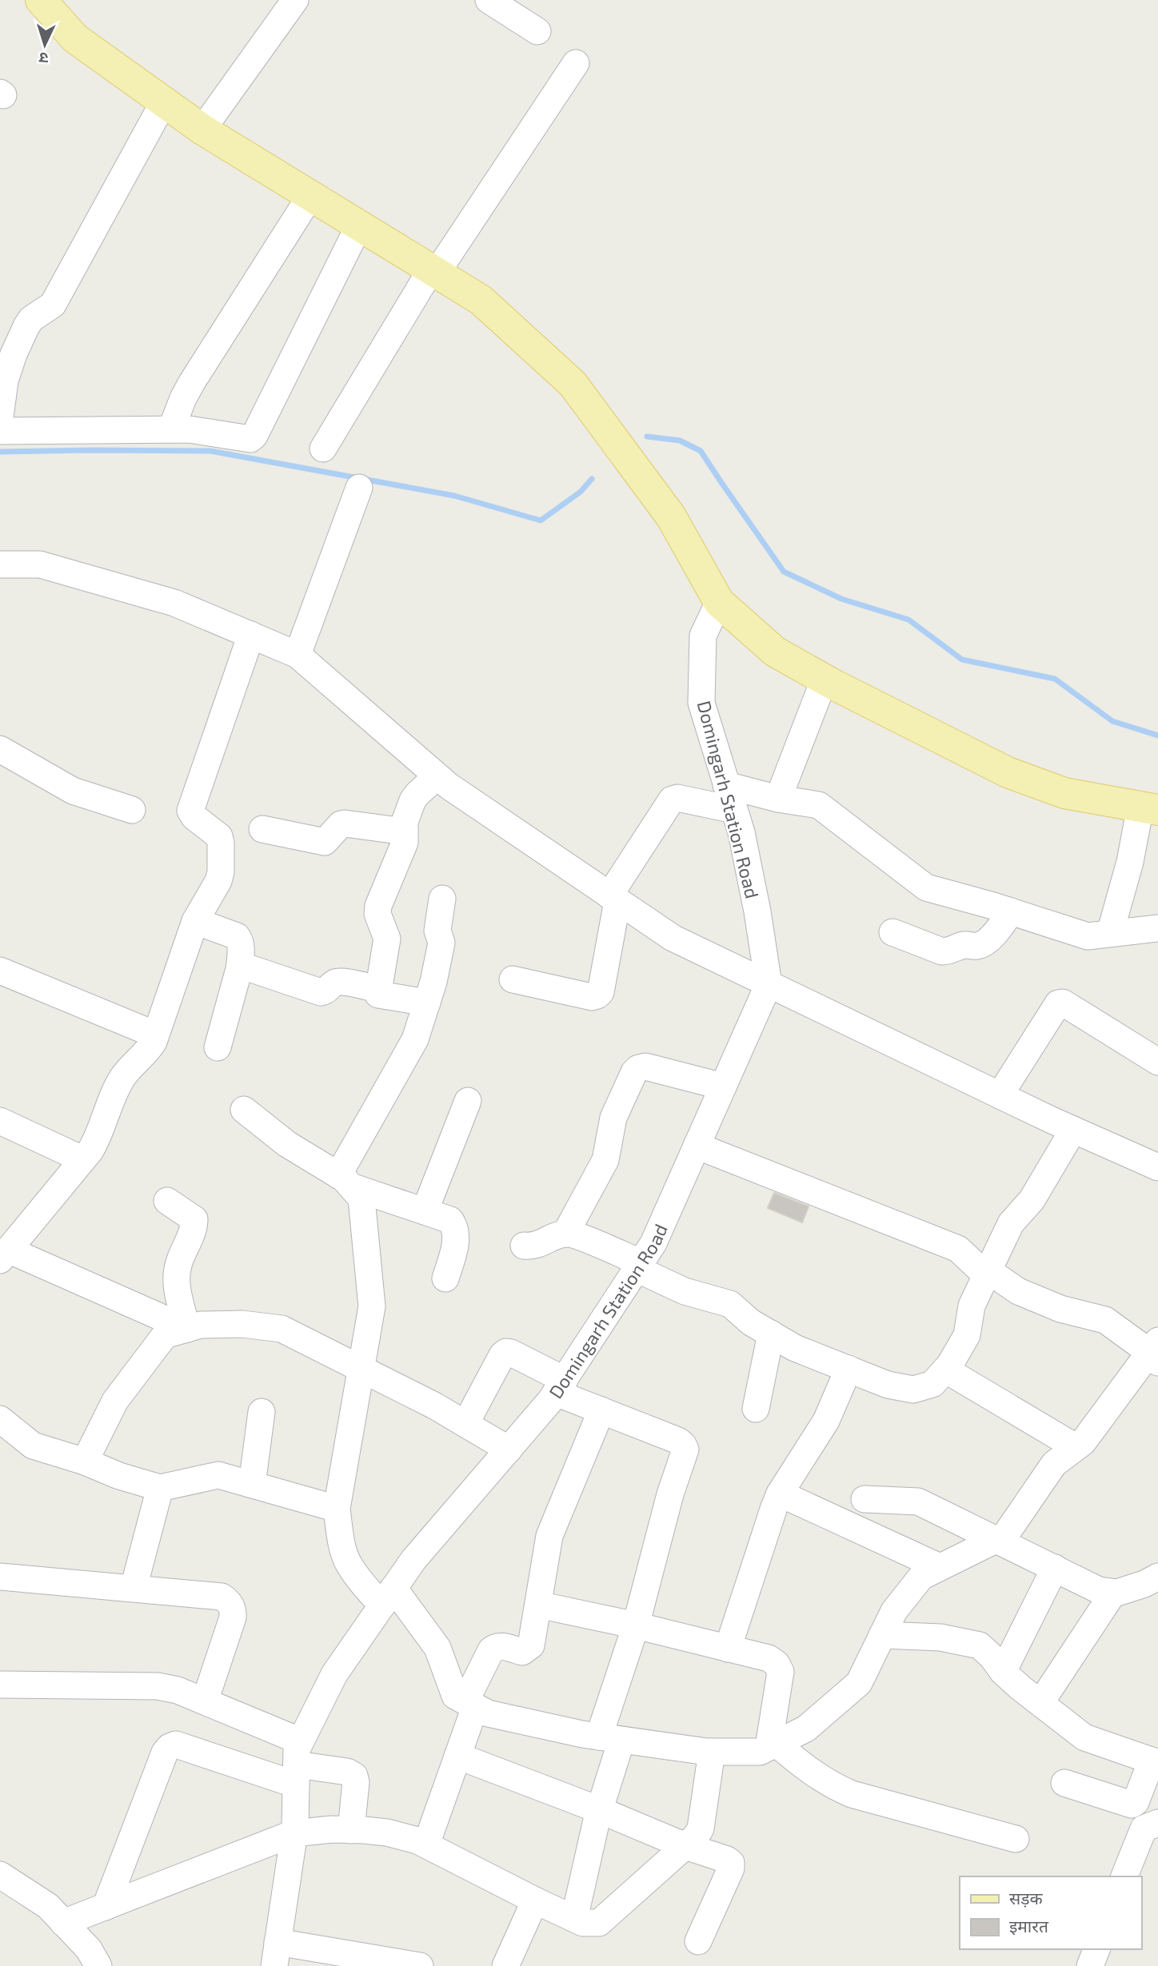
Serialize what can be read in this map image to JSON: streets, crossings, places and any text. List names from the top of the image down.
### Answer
{
  "streets": {
    "street": ["Domingarh Station Road"]
  },
  "legend": ["सड़क", "इमारत"],
  "north": "bottom"
}
